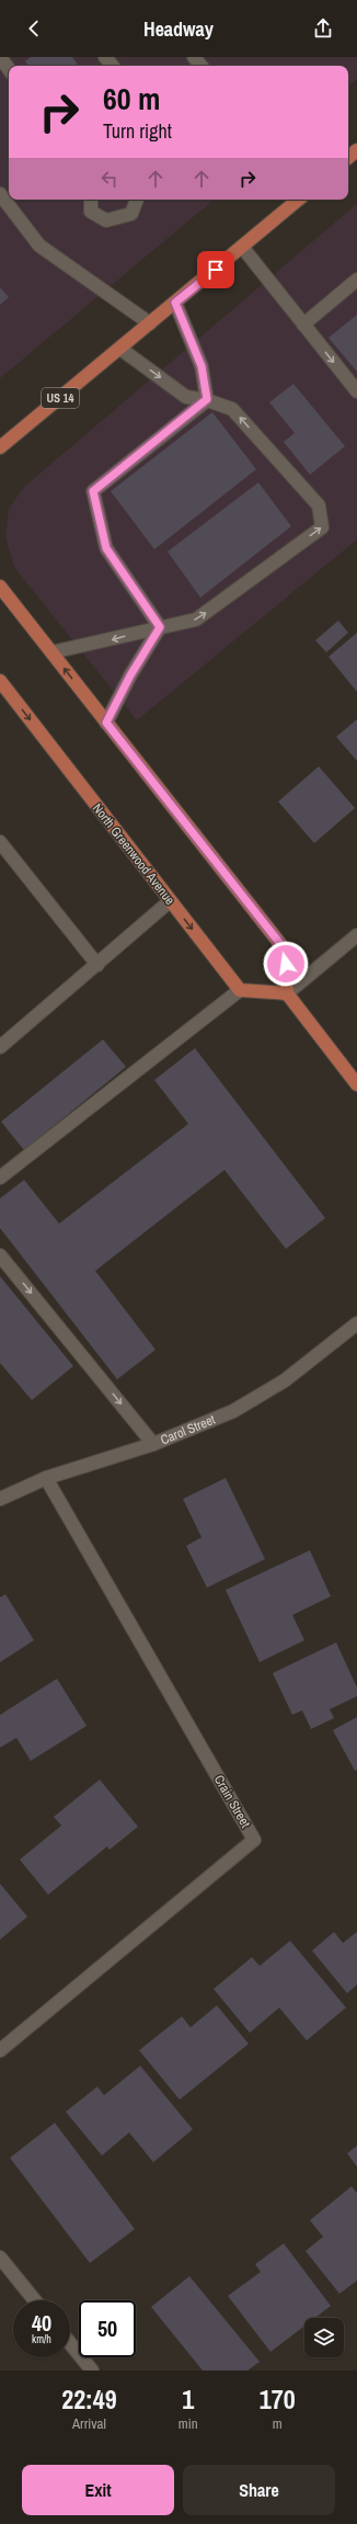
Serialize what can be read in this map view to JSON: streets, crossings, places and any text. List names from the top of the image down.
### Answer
{
  "streets": {
    "main road": ["US 14", "North Greenwood Avenue"],
    "street": ["Carol Street", "Crain Street"]
  },
  "crossings": [
    ["Carol Street", "Crain Street"]
  ],
  "page": {
    "header": "Headway",
    "turn": ["60 m", "Turn right"],
    "speed": "40 km/h",
    "limit": "50",
    "eta": [
      "22:49",
      "Arrival",
      "1",
      "min",
      "170",
      "m"
    ],
    "buttons": ["Exit", "Share"]
  }
}
